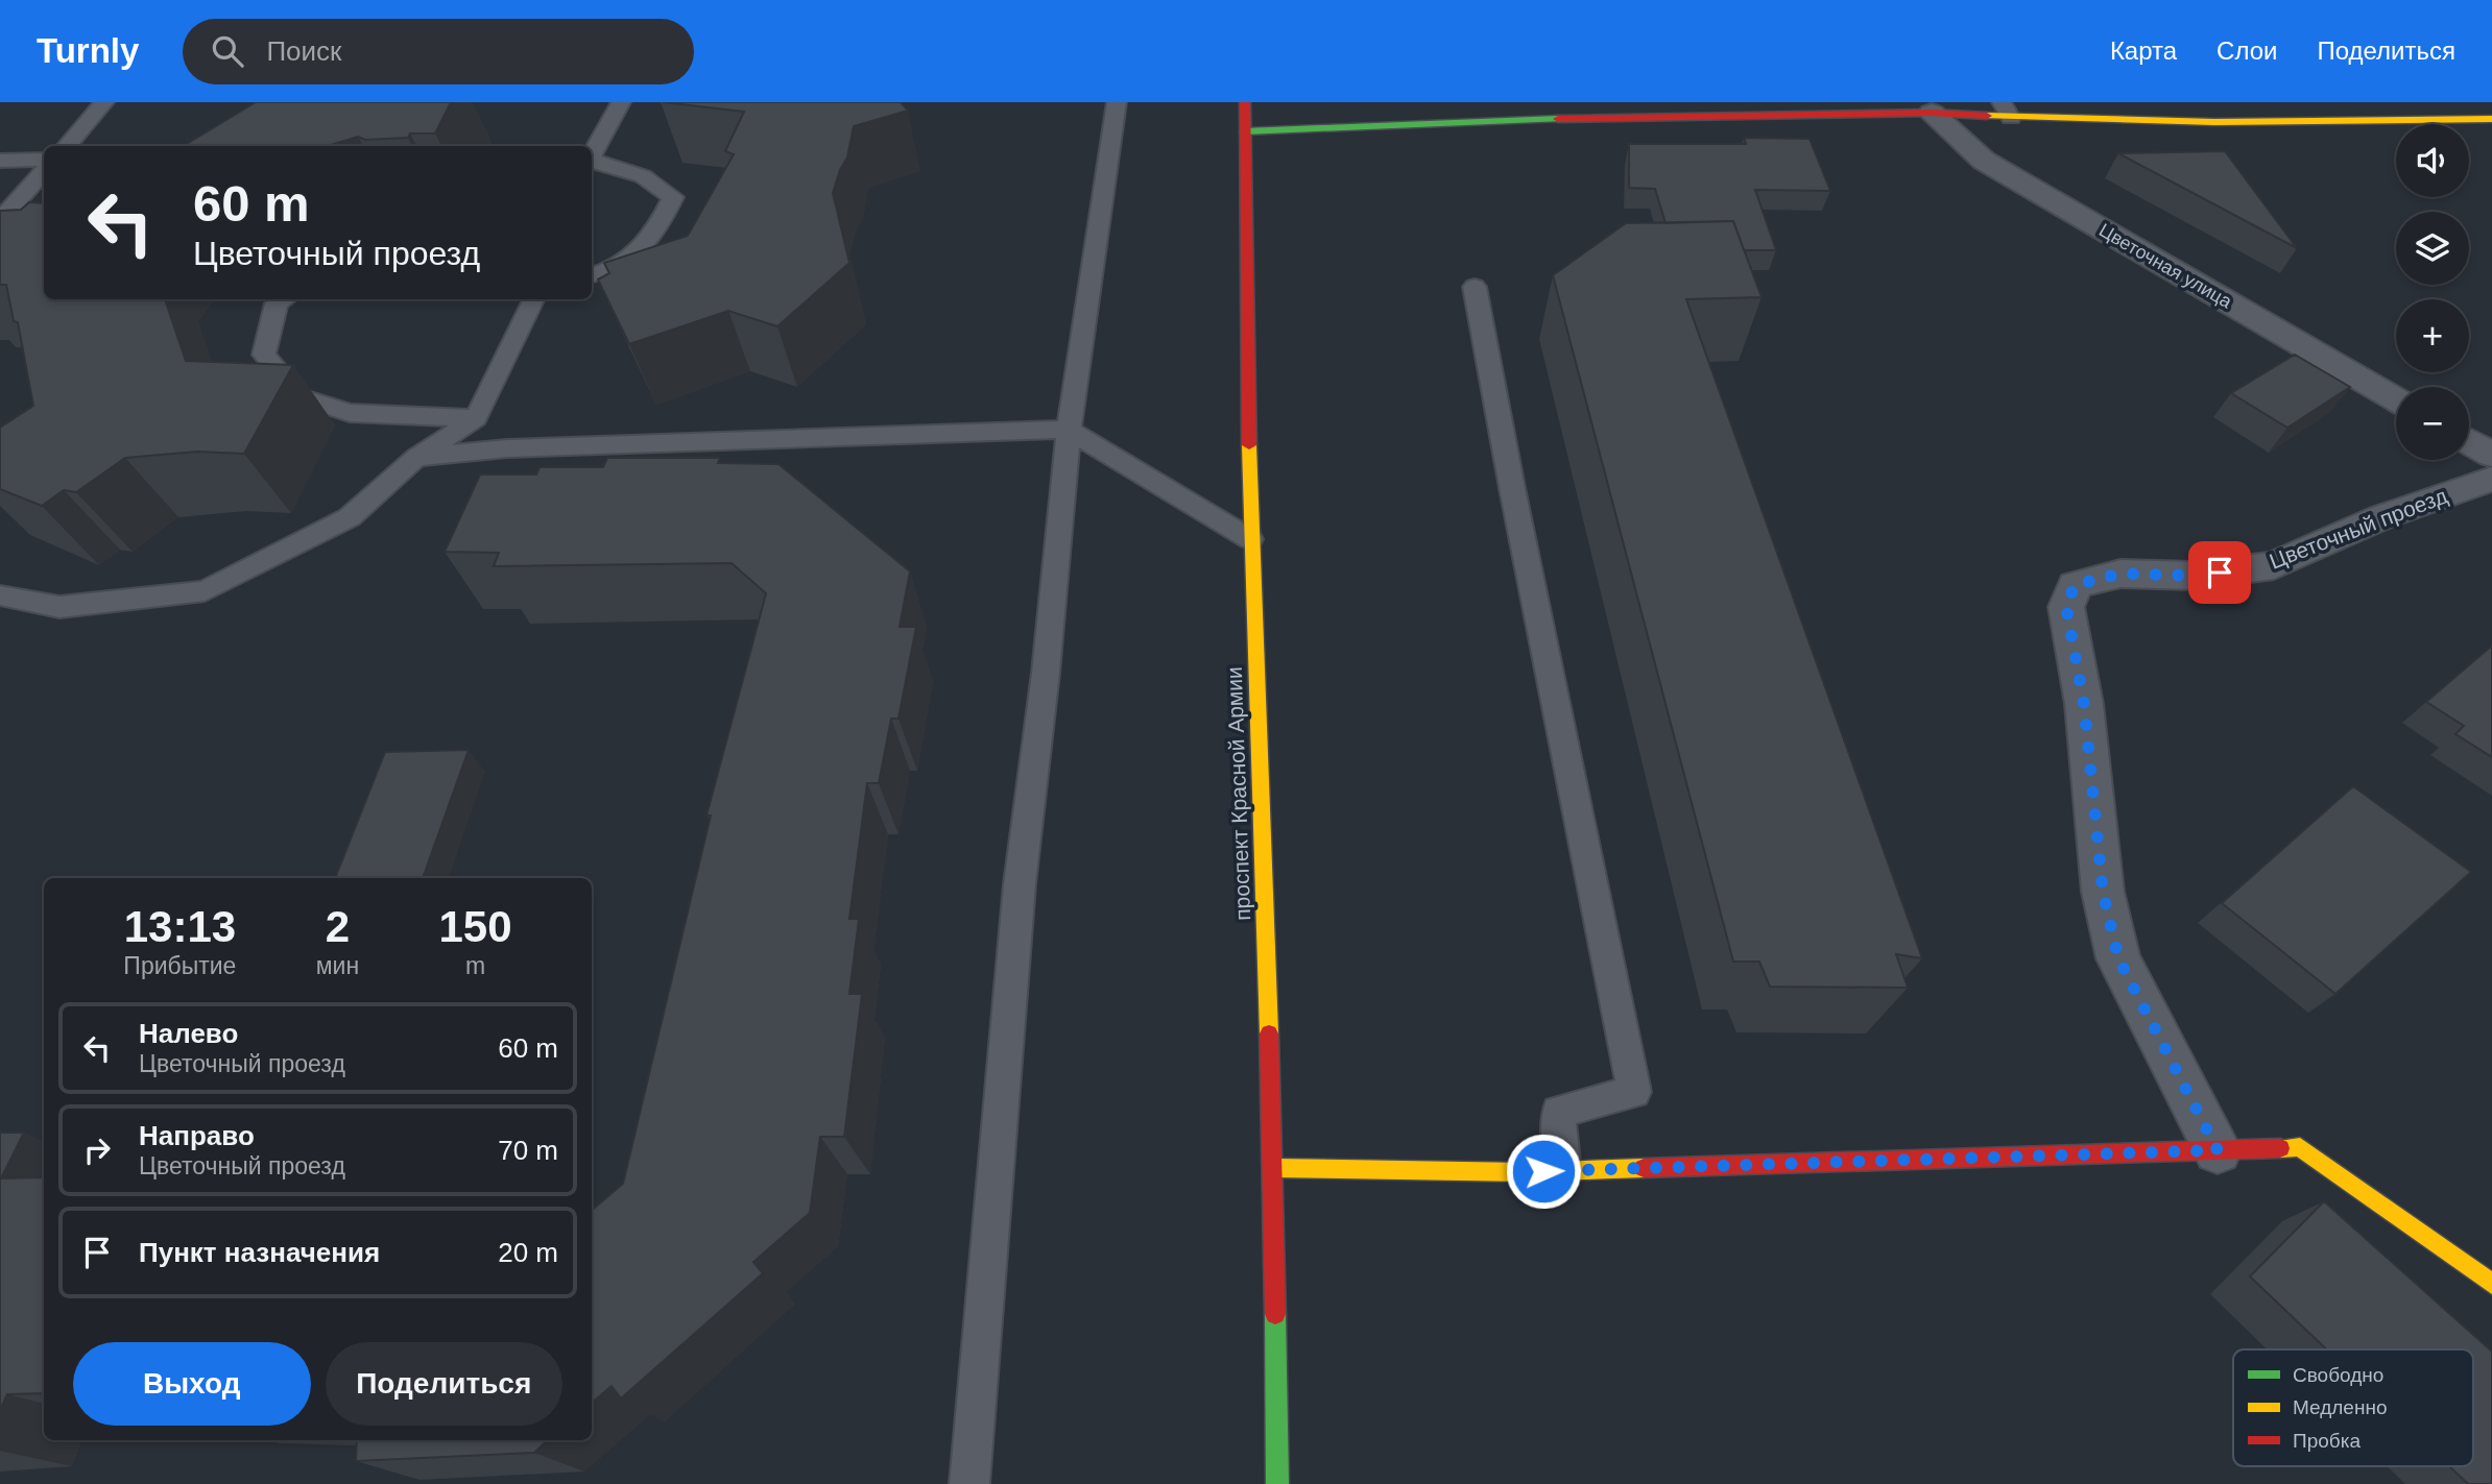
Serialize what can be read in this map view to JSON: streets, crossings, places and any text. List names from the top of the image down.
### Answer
{
  "streets": {
    "street": ["Цветочная улица", "Цветочный проезд", "проспект Красной Армии"]
  },
  "legend": ["Свободно", "Медленно", "Пробка"],
  "page": {
    "header": "Turnly",
    "search": "Поиск",
    "nav": ["Карта", "Слои", "Поделиться"],
    "map_buttons": ["+", "−"],
    "turn": ["60 m", "Цветочный проезд"],
    "eta": [
      "13:13",
      "Прибытие",
      "2",
      "мин",
      "150",
      "m"
    ],
    "list": [
      {
        "name": "Налево",
        "note": "Цветочный проезд",
        "value": "60 m"
      },
      {
        "name": "Направо",
        "note": "Цветочный проезд",
        "value": "70 m"
      },
      {
        "name": "Пункт назначения",
        "value": "20 m"
      }
    ],
    "buttons": ["Выход", "Поделиться"]
  }
}
